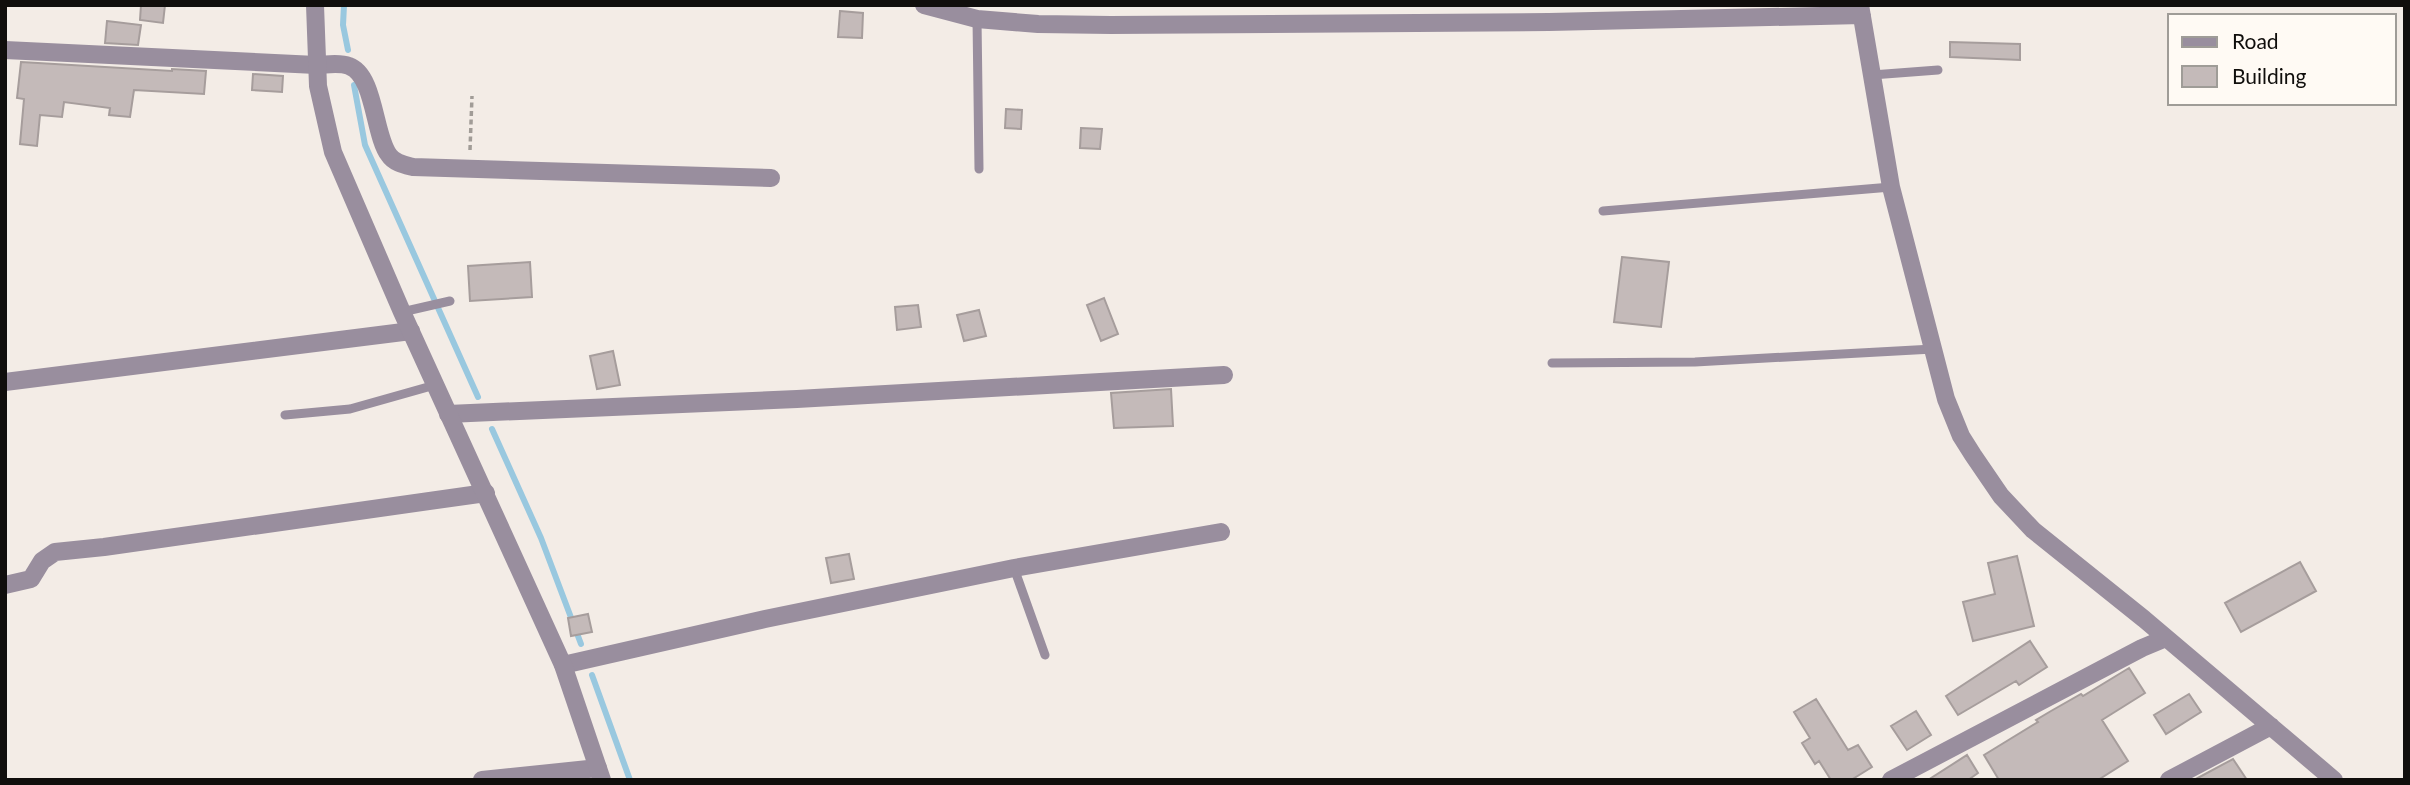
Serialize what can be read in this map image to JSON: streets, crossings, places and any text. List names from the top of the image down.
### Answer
{
  "legend": ["Road", "Building"]
}
